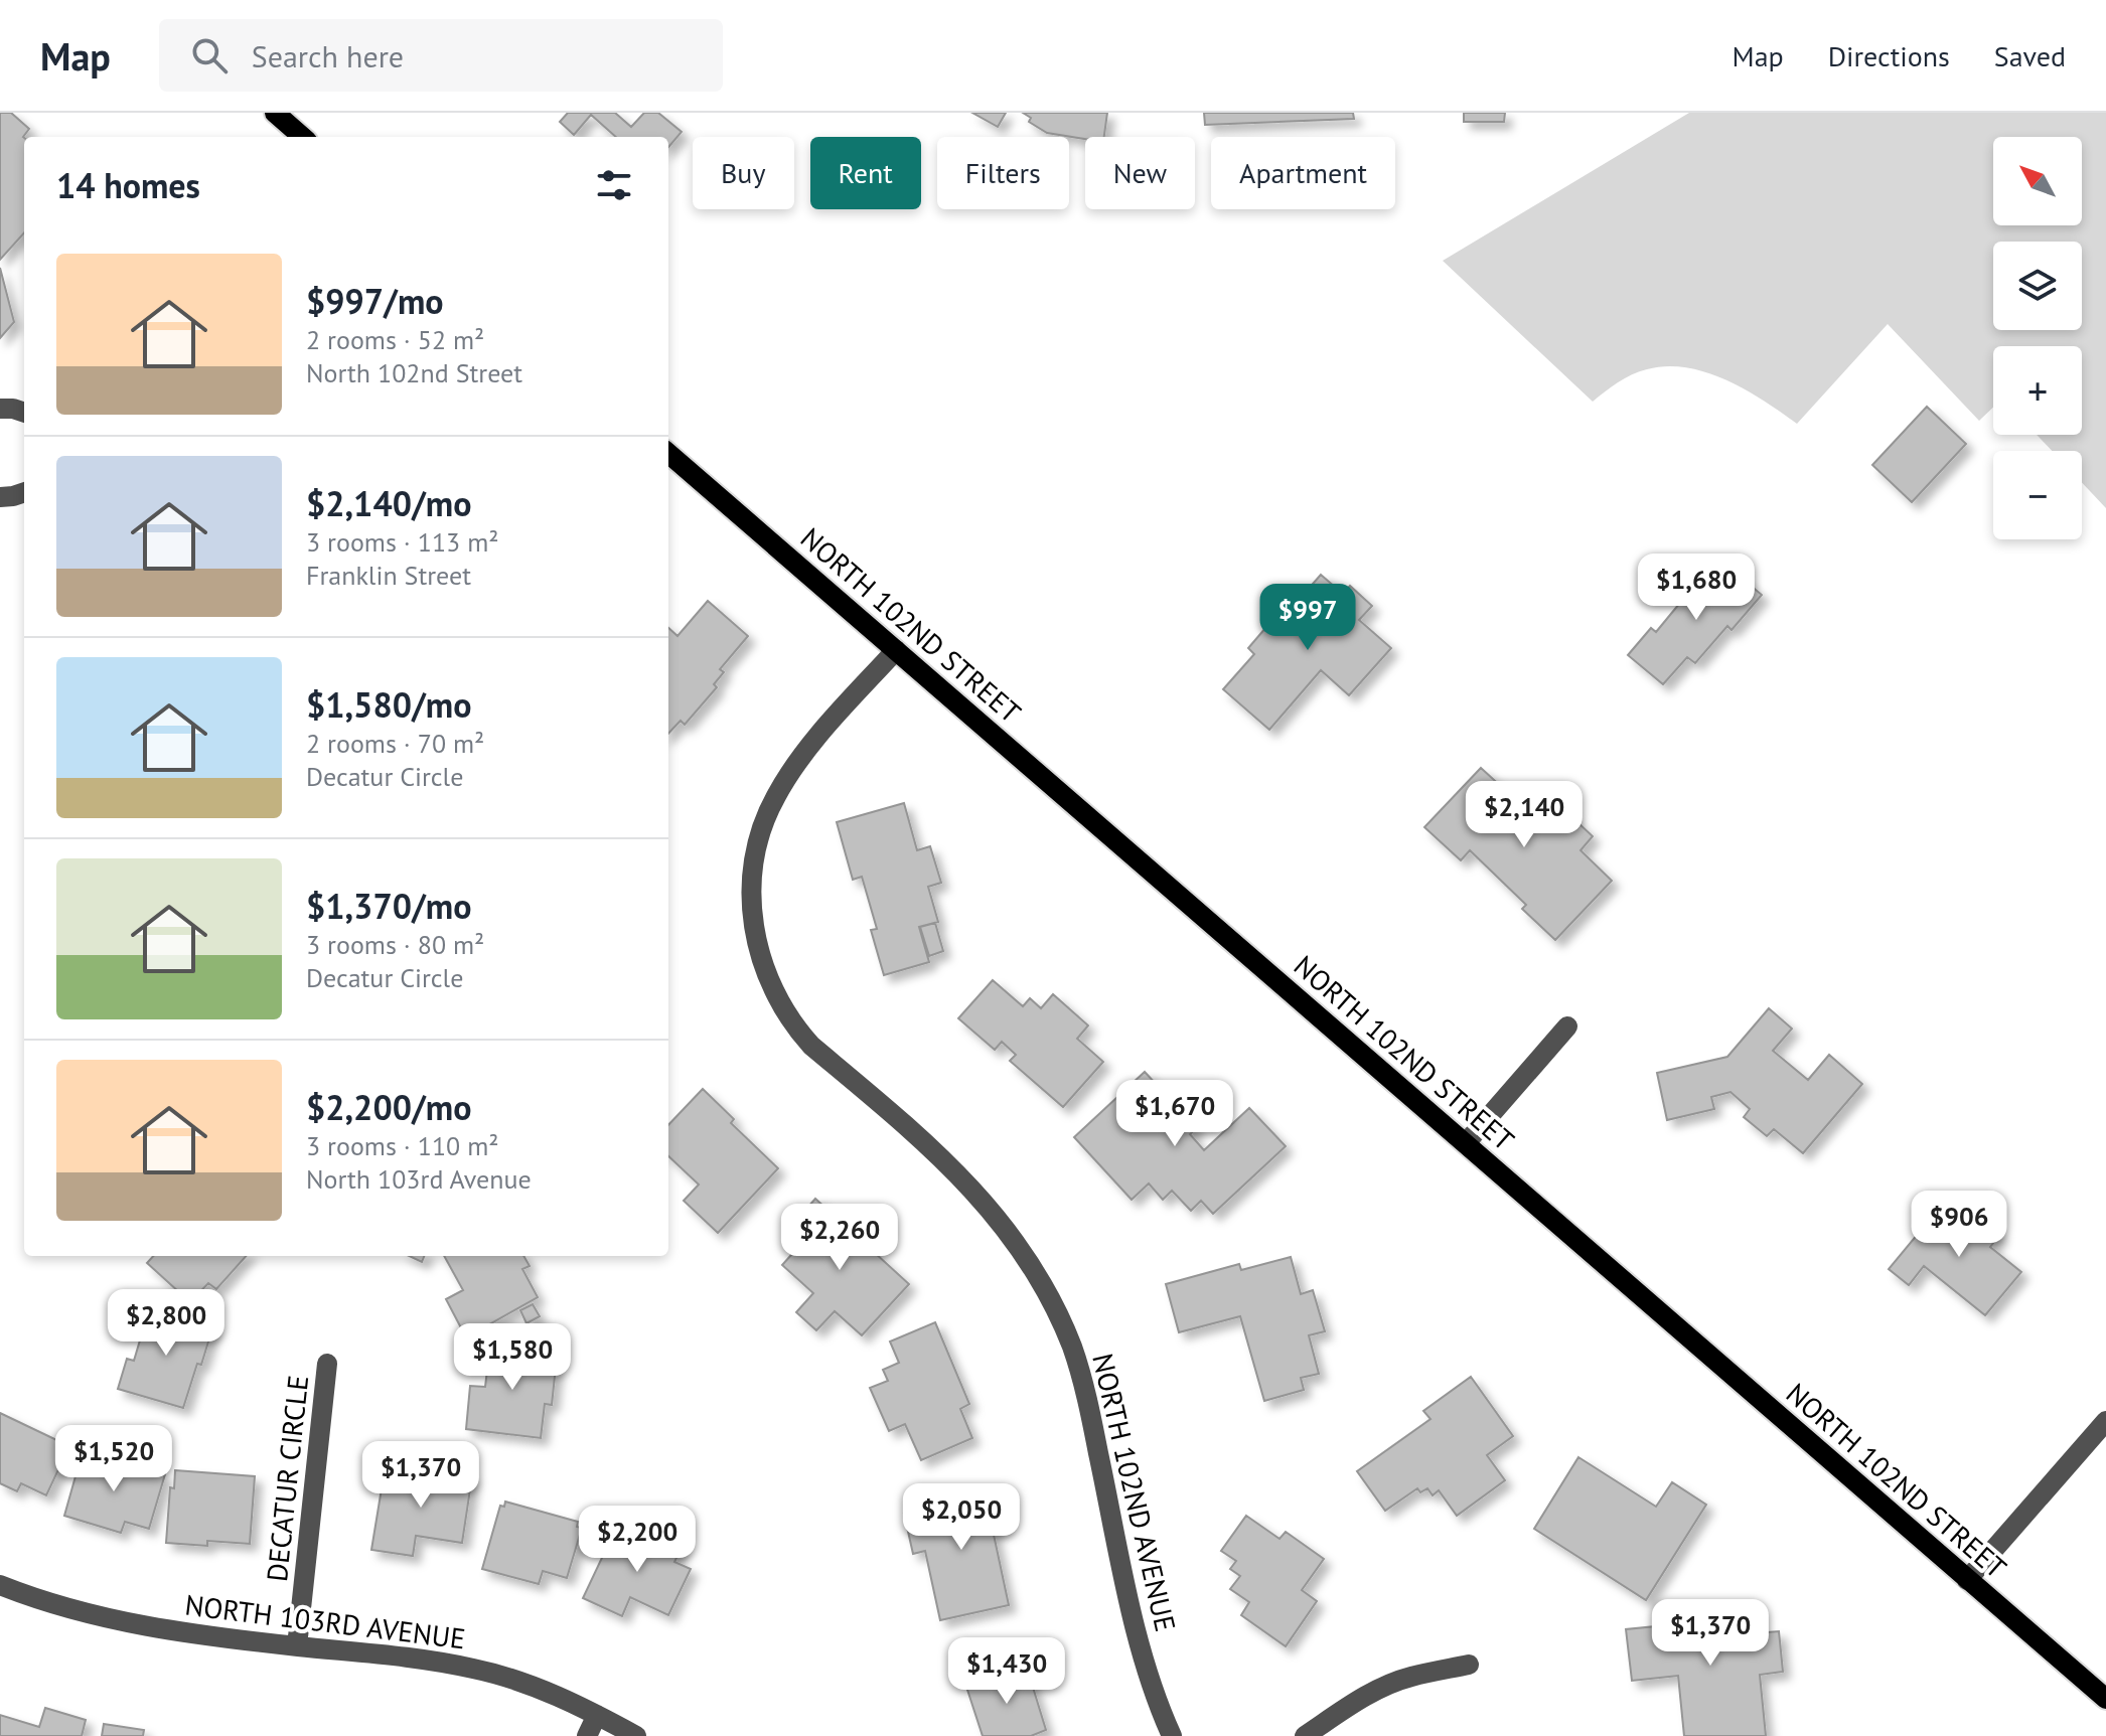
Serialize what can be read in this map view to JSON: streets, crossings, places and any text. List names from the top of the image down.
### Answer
{
  "streets": {
    "main road": ["NORTH 102ND STREET"],
    "street": ["DECATUR CIRCLE", "NORTH 102ND AVENUE", "NORTH 103RD AVENUE"]
  },
  "crossings": [
    ["NORTH 102ND STREET", "NORTH 102ND AVENUE"],
    ["DECATUR CIRCLE", "NORTH 103RD AVENUE"]
  ],
  "north": "top left",
  "page": {
    "header": "Map",
    "search": "Search here",
    "nav": ["Map", "Directions", "Saved"],
    "map_buttons": ["+", "−"],
    "chip": [
      "Buy",
      "Rent",
      "Filters",
      "New",
      "Apartment"
    ],
    "heading": "14 homes",
    "list": [
      {
        "name": "$997/mo",
        "note": "2 rooms · 52 m² · North 102nd Street"
      },
      {
        "name": "$2,140/mo",
        "note": "3 rooms · 113 m² · Franklin Street"
      },
      {
        "name": "$1,580/mo",
        "note": "2 rooms · 70 m² · Decatur Circle"
      },
      {
        "name": "$1,370/mo",
        "note": "3 rooms · 80 m² · Decatur Circle"
      },
      {
        "name": "$2,200/mo",
        "note": "3 rooms · 110 m² · North 103rd Avenue"
      }
    ],
    "price": [
      "$1,680",
      "$997",
      "$2,140",
      "$1,670",
      "$906",
      "$2,260",
      "$2,800",
      "$1,580",
      "$1,520",
      "$1,370",
      "$2,050",
      "$2,200",
      "$1,370",
      "$1,430"
    ]
  }
}
